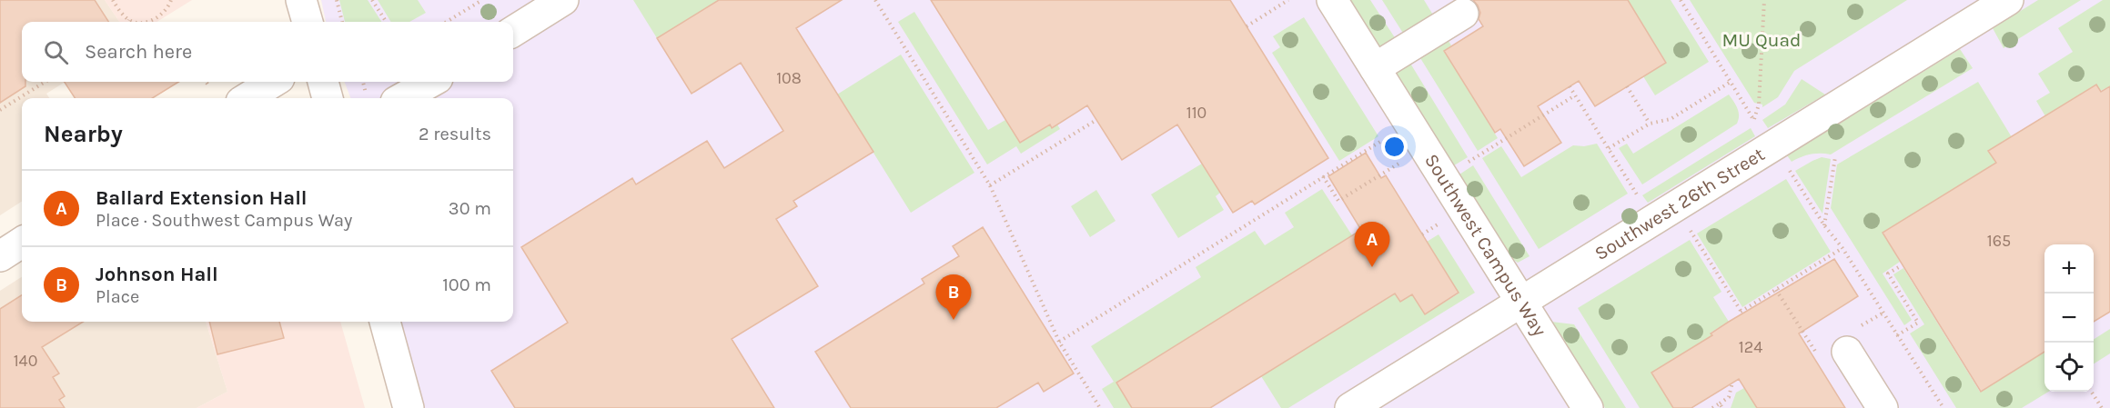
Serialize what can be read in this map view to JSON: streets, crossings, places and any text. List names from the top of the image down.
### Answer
{
  "streets": {
    "street": ["Southwest 26th Street", "Southwest Campus Way"]
  },
  "crossings": [
    ["Southwest 26th Street", "Southwest Campus Way"]
  ],
  "parks": ["MU Quad"],
  "house_numbers": [
    "108",
    "110",
    "165",
    "124",
    "140"
  ],
  "page": {
    "search": "Search here",
    "heading": ["Nearby", "2 results"],
    "list": [
      {
        "mark": "A",
        "name": "Ballard Extension Hall",
        "note": "Place · Southwest Campus Way",
        "value": "30 m"
      },
      {
        "mark": "B",
        "name": "Johnson Hall",
        "note": "Place",
        "value": "100 m"
      }
    ],
    "pins": ["A", "B"],
    "map_buttons": ["+", "−"]
  }
}
